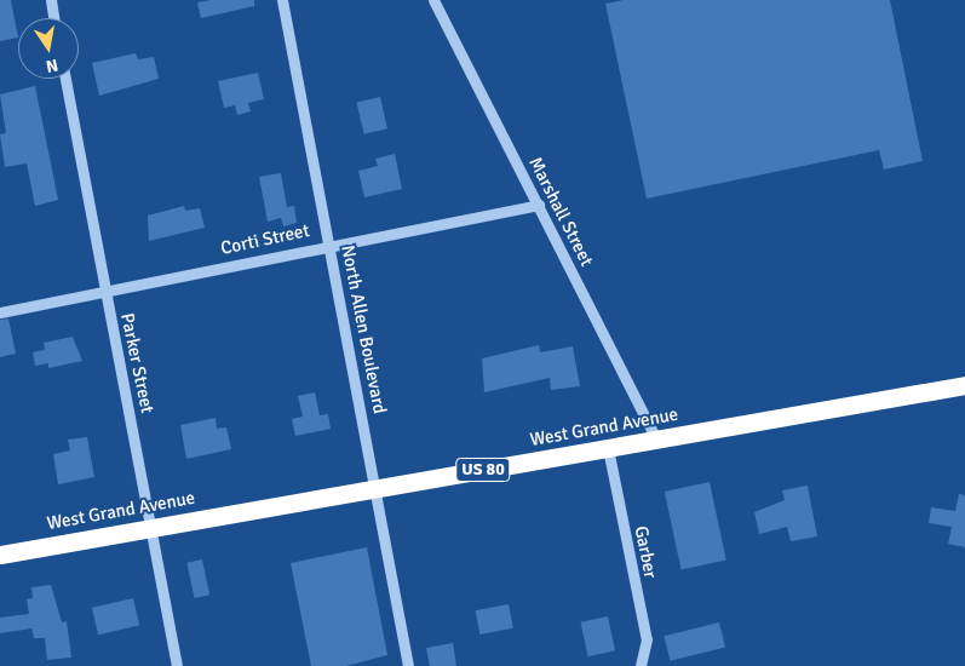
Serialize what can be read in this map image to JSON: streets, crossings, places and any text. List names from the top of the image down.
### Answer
{
  "streets": {
    "highway": ["West Grand Avenue", "US 80"],
    "street": [
      "Marshall Street",
      "Corti Street",
      "North Allen Boulevard",
      "Parker Street",
      "Garber"
    ]
  },
  "crossings": [
    ["Marshall Street", "Corti Street"],
    ["Marshall Street", "West Grand Avenue"],
    ["Corti Street", "North Allen Boulevard"],
    ["Corti Street", "Parker Street"],
    ["North Allen Boulevard", "West Grand Avenue"],
    ["Parker Street", "West Grand Avenue"],
    ["West Grand Avenue", "Garber"]
  ],
  "north": "bottom"
}
